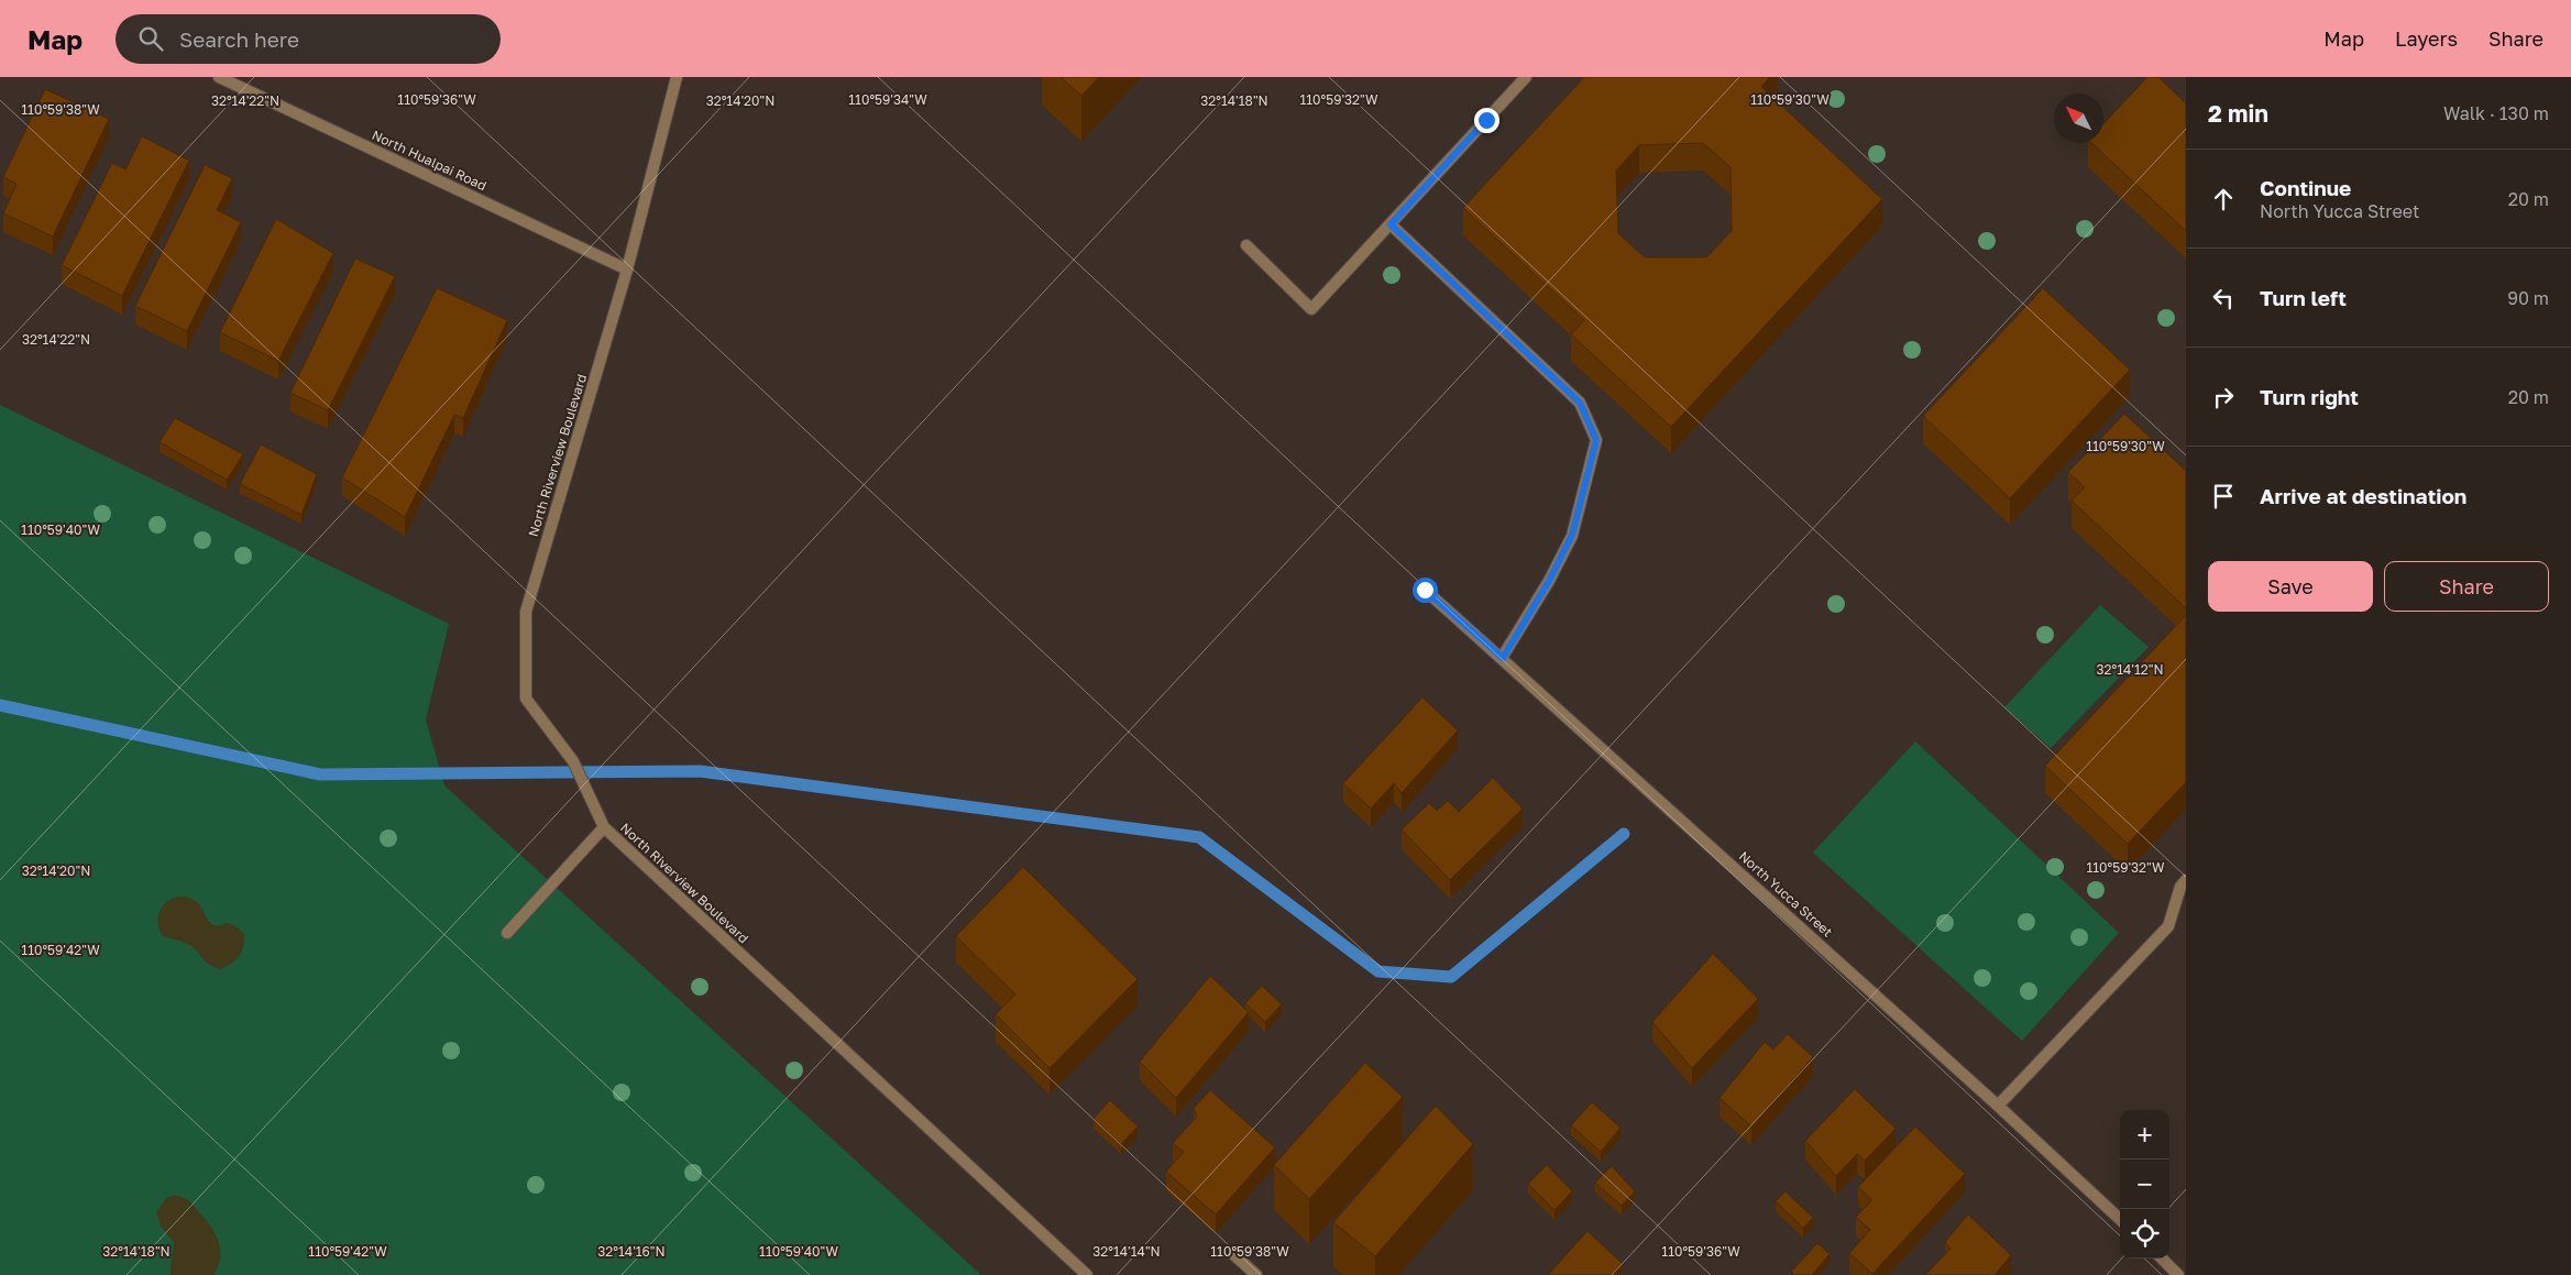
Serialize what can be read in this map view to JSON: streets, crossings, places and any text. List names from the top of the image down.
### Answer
{
  "streets": {
    "street": ["North Hualpai Road", "North Riverview Boulevard", "North Yucca Street"]
  },
  "crossings": [
    ["North Hualpai Road", "North Riverview Boulevard"]
  ],
  "north": "top left",
  "page": {
    "header": "Map",
    "search": "Search here",
    "nav": ["Map", "Layers", "Share"],
    "heading": ["2 min", "Walk · 130 m"],
    "list": [
      ["Continue", "North Yucca Street", "20 m"],
      ["Turn left", "90 m"],
      ["Turn right", "20 m"],
      "Arrive at destination"
    ],
    "buttons": ["Save", "Share"],
    "map_buttons": ["+", "−"]
  },
  "coordinates": [
    "110°59'36\"W",
    "110°59'34\"W",
    "110°59'32\"W",
    "110°59'30\"W",
    "32°14'22\"N",
    "32°14'20\"N",
    "32°14'18\"N",
    "110°59'38\"W",
    "110°59'40\"W",
    "32°14'12\"N",
    "110°59'42\"W",
    "32°14'16\"N",
    "32°14'14\"N"
  ]
}
